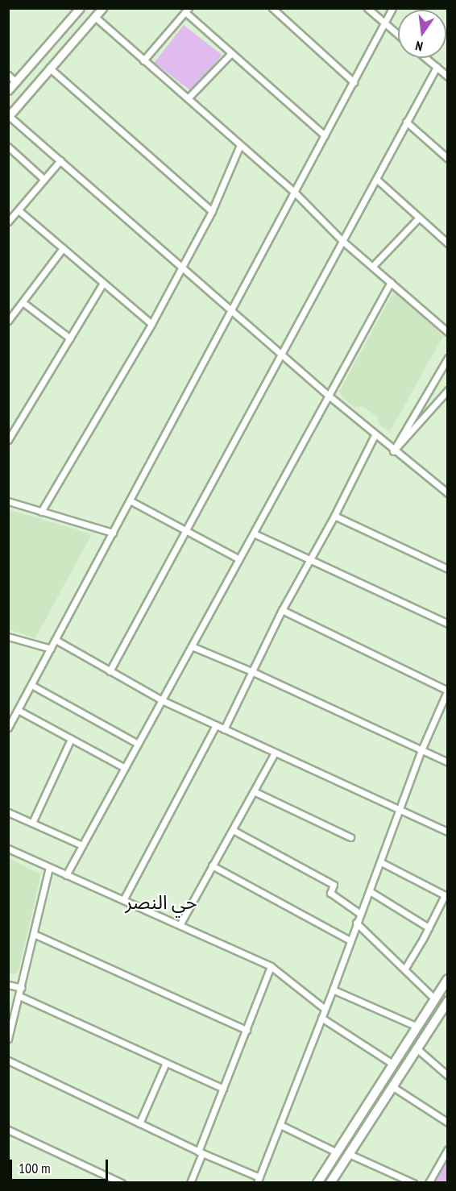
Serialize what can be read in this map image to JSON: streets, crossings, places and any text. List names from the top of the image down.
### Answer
{
  "districts": ["حي النصر"],
  "scale_bar": "100 m",
  "north": "bottom"
}
